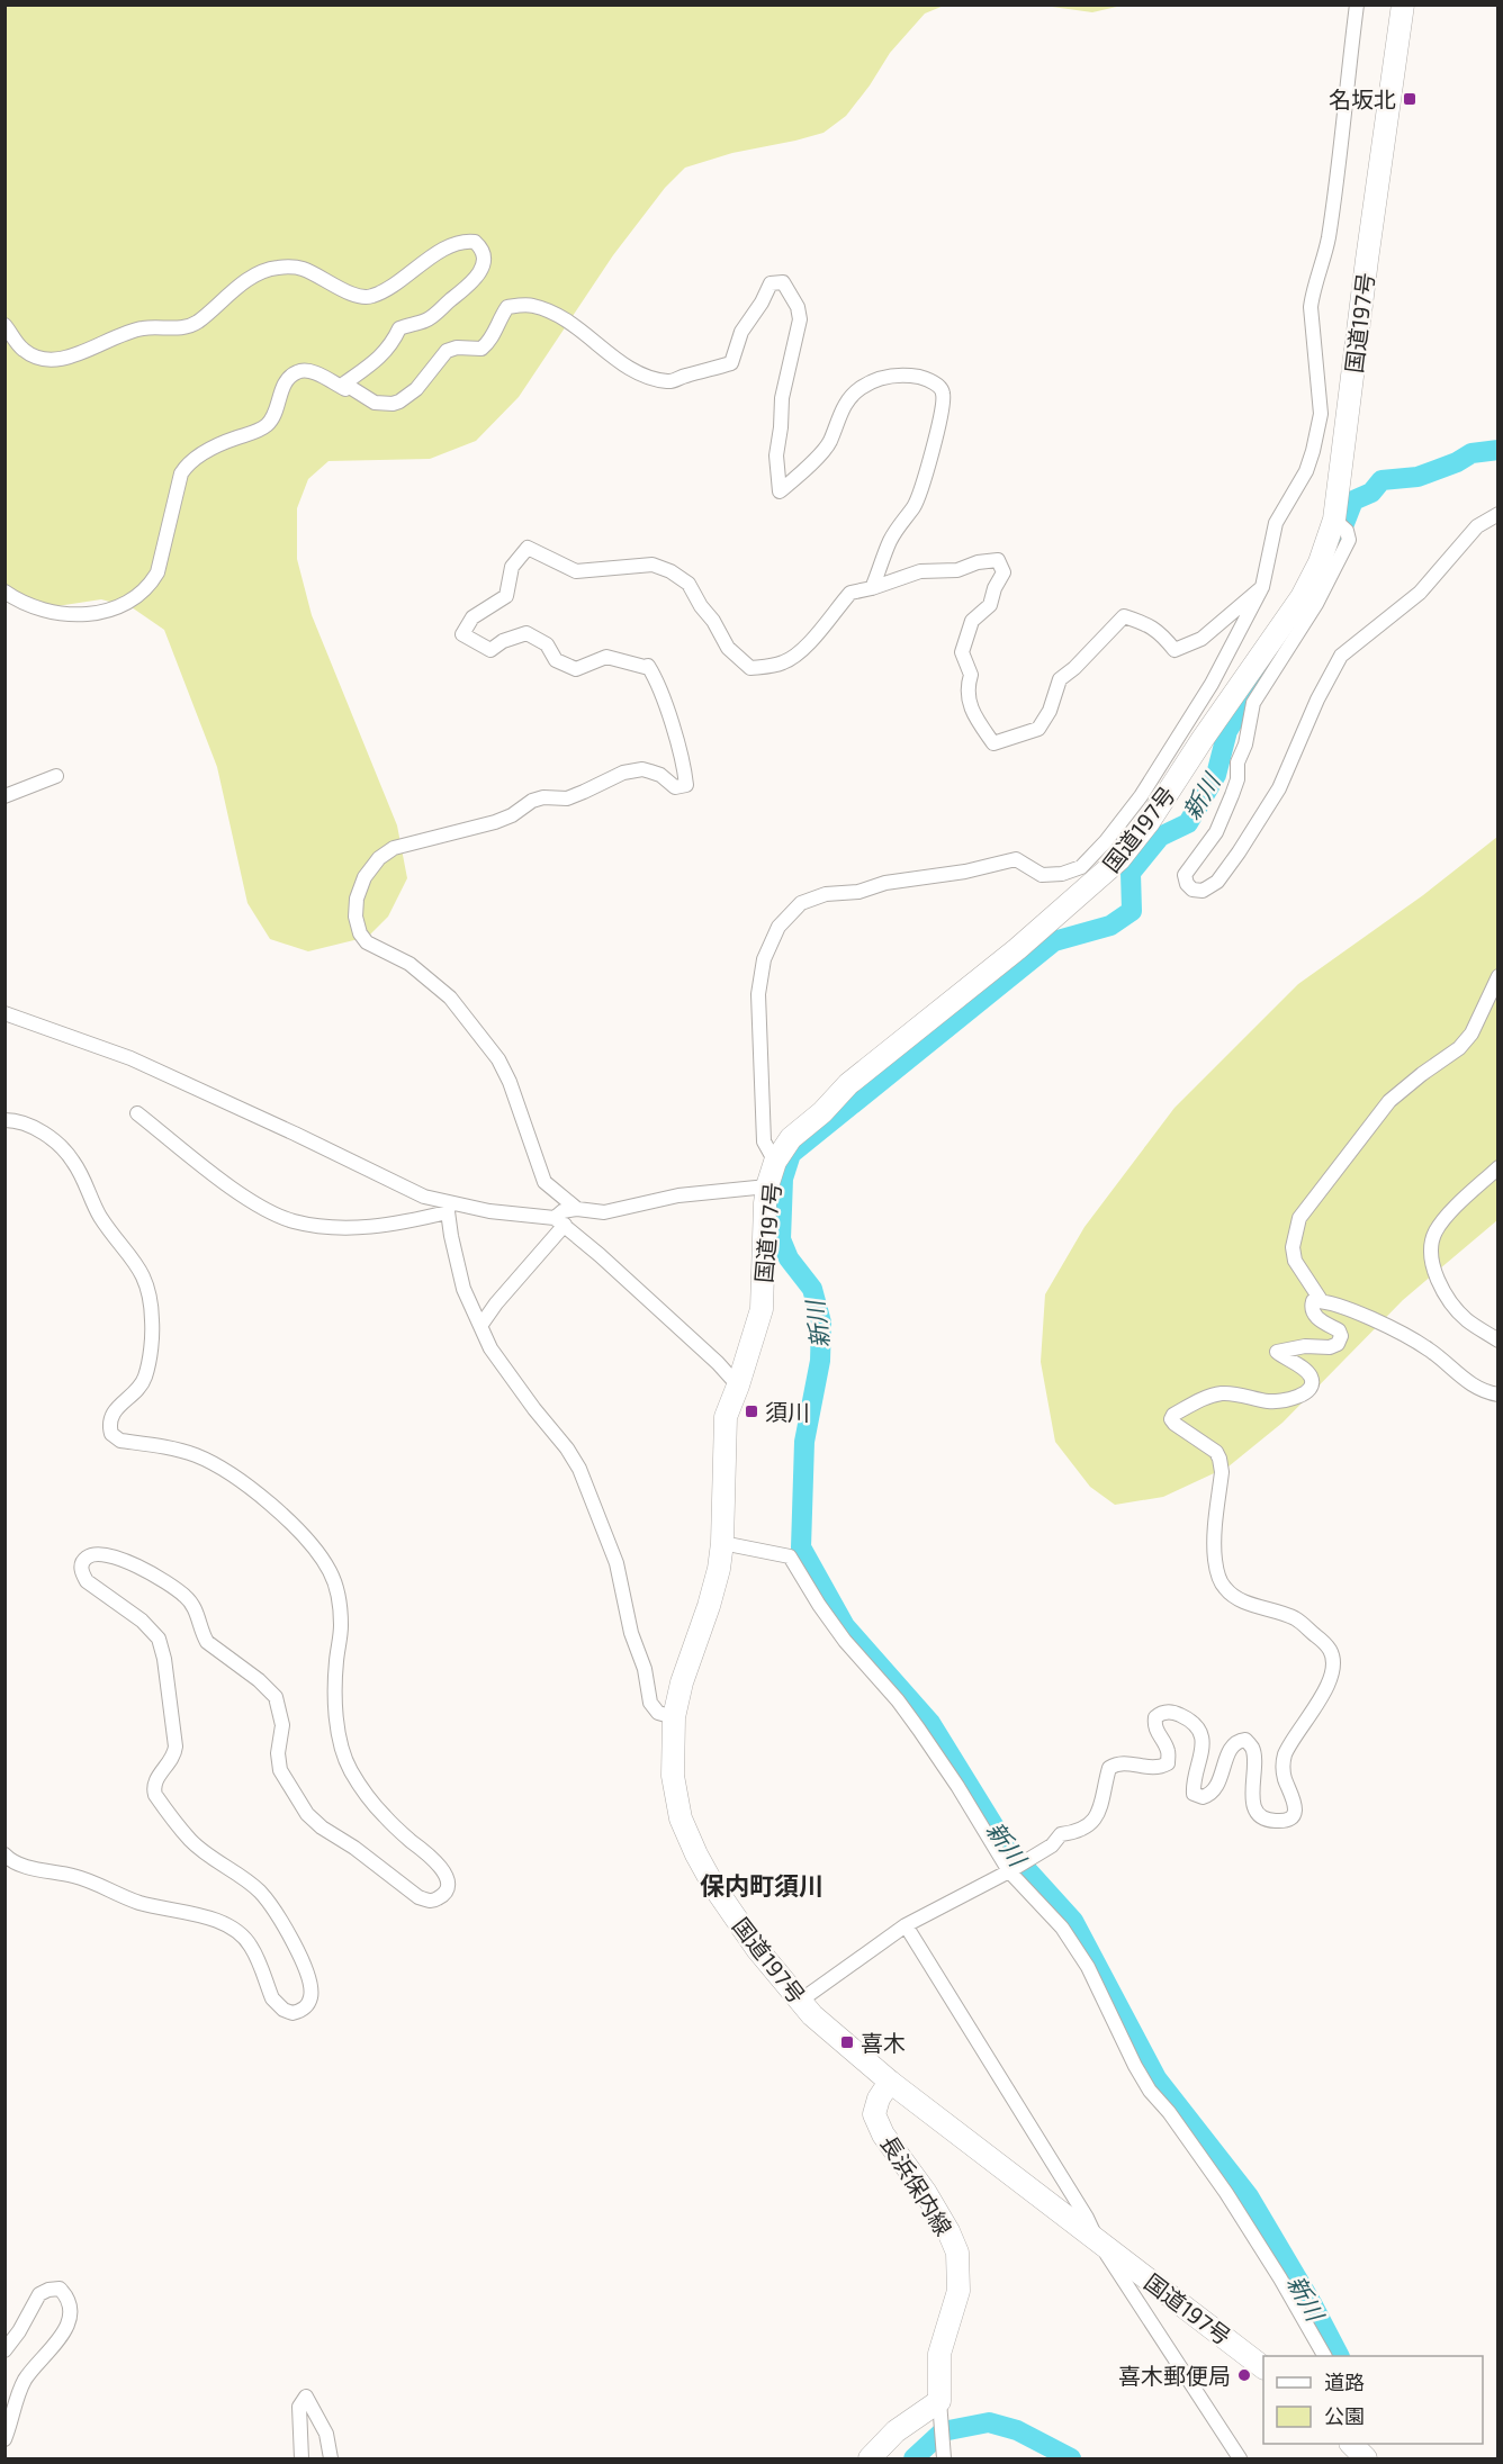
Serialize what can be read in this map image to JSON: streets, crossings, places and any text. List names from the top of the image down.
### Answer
{
  "streets": {
    "main road": ["国道197号", "長浜保内線"]
  },
  "crossings": [
    ["国道197号", "長浜保内線"]
  ],
  "districts": ["保内町須川"],
  "water": ["新川"],
  "places": {
    "transit": ["名坂北", "須川", "喜木"],
    "other": ["喜木郵便局"]
  },
  "legend": ["道路", "公園"]
}
